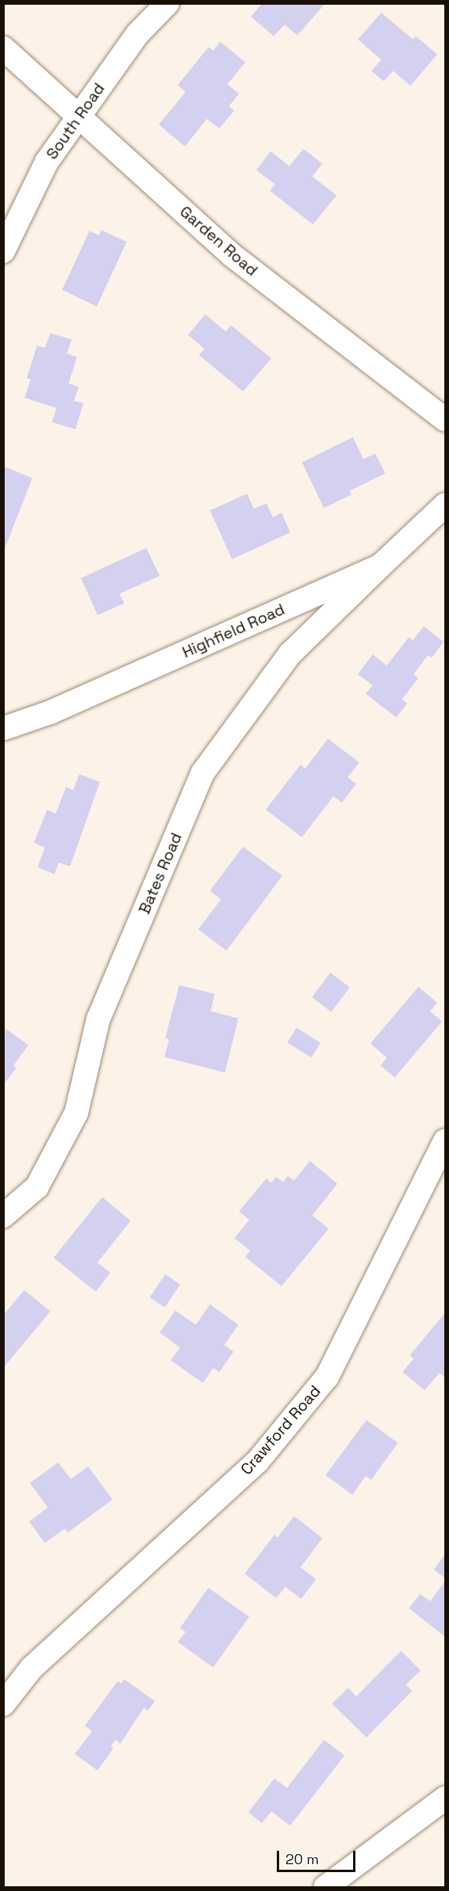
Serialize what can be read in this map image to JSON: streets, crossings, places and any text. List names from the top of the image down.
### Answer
{
  "streets": {
    "street": [
      "South Road",
      "Garden Road",
      "Highfield Road",
      "Bates Road",
      "Crawford Road"
    ]
  },
  "crossings": [
    ["South Road", "Garden Road"],
    ["Highfield Road", "Bates Road"]
  ],
  "scale_bar": "20 m"
}
